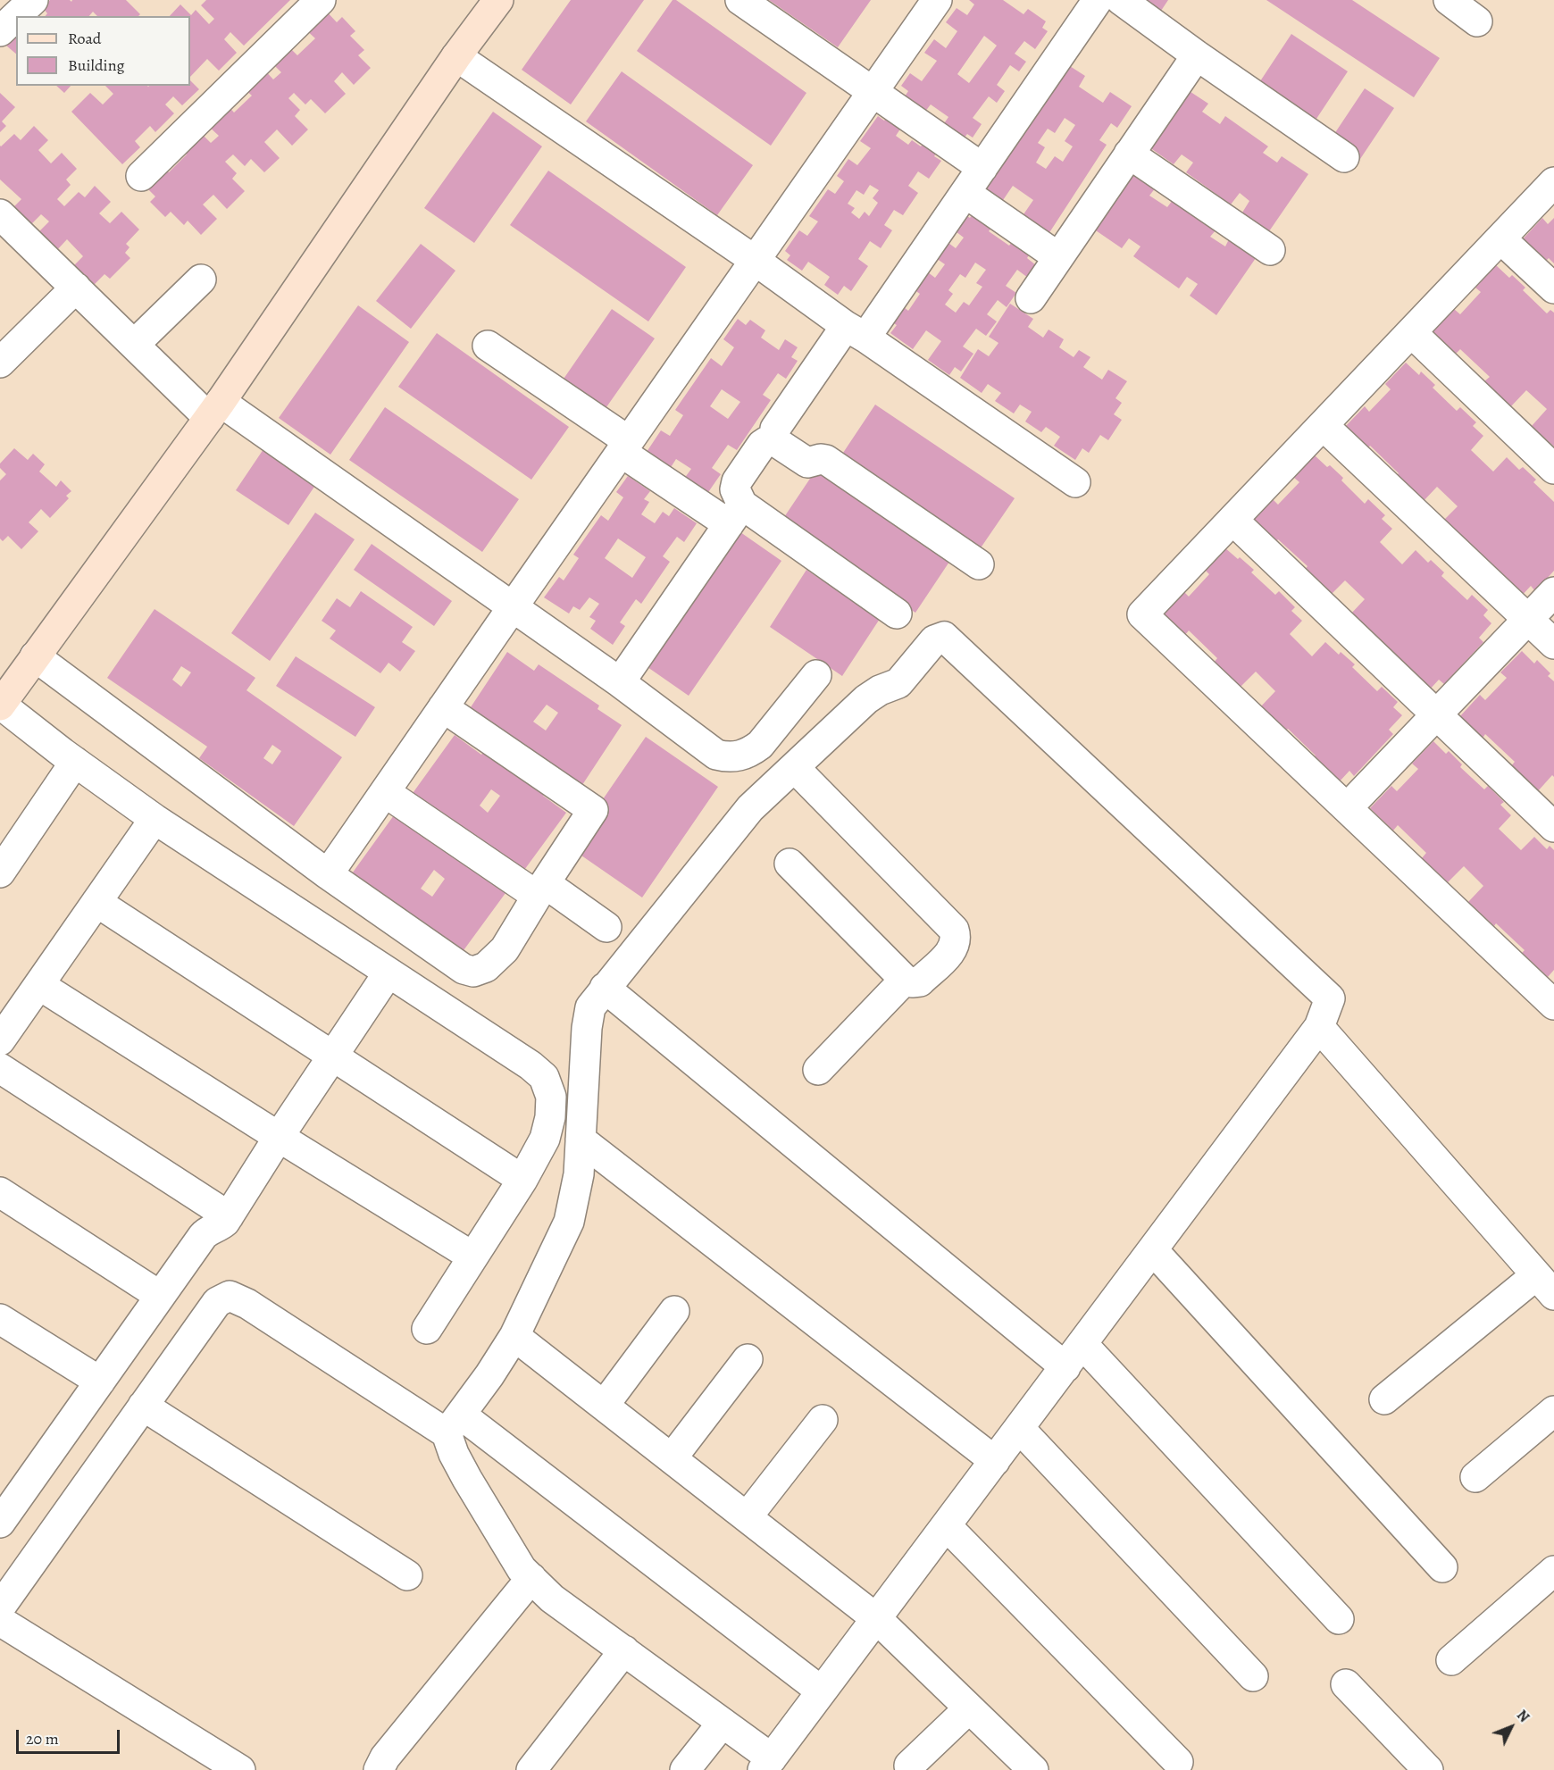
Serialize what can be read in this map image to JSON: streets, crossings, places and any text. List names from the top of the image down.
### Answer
{
  "legend": ["Road", "Building"],
  "scale_bar": "20 m",
  "north": "top right"
}
